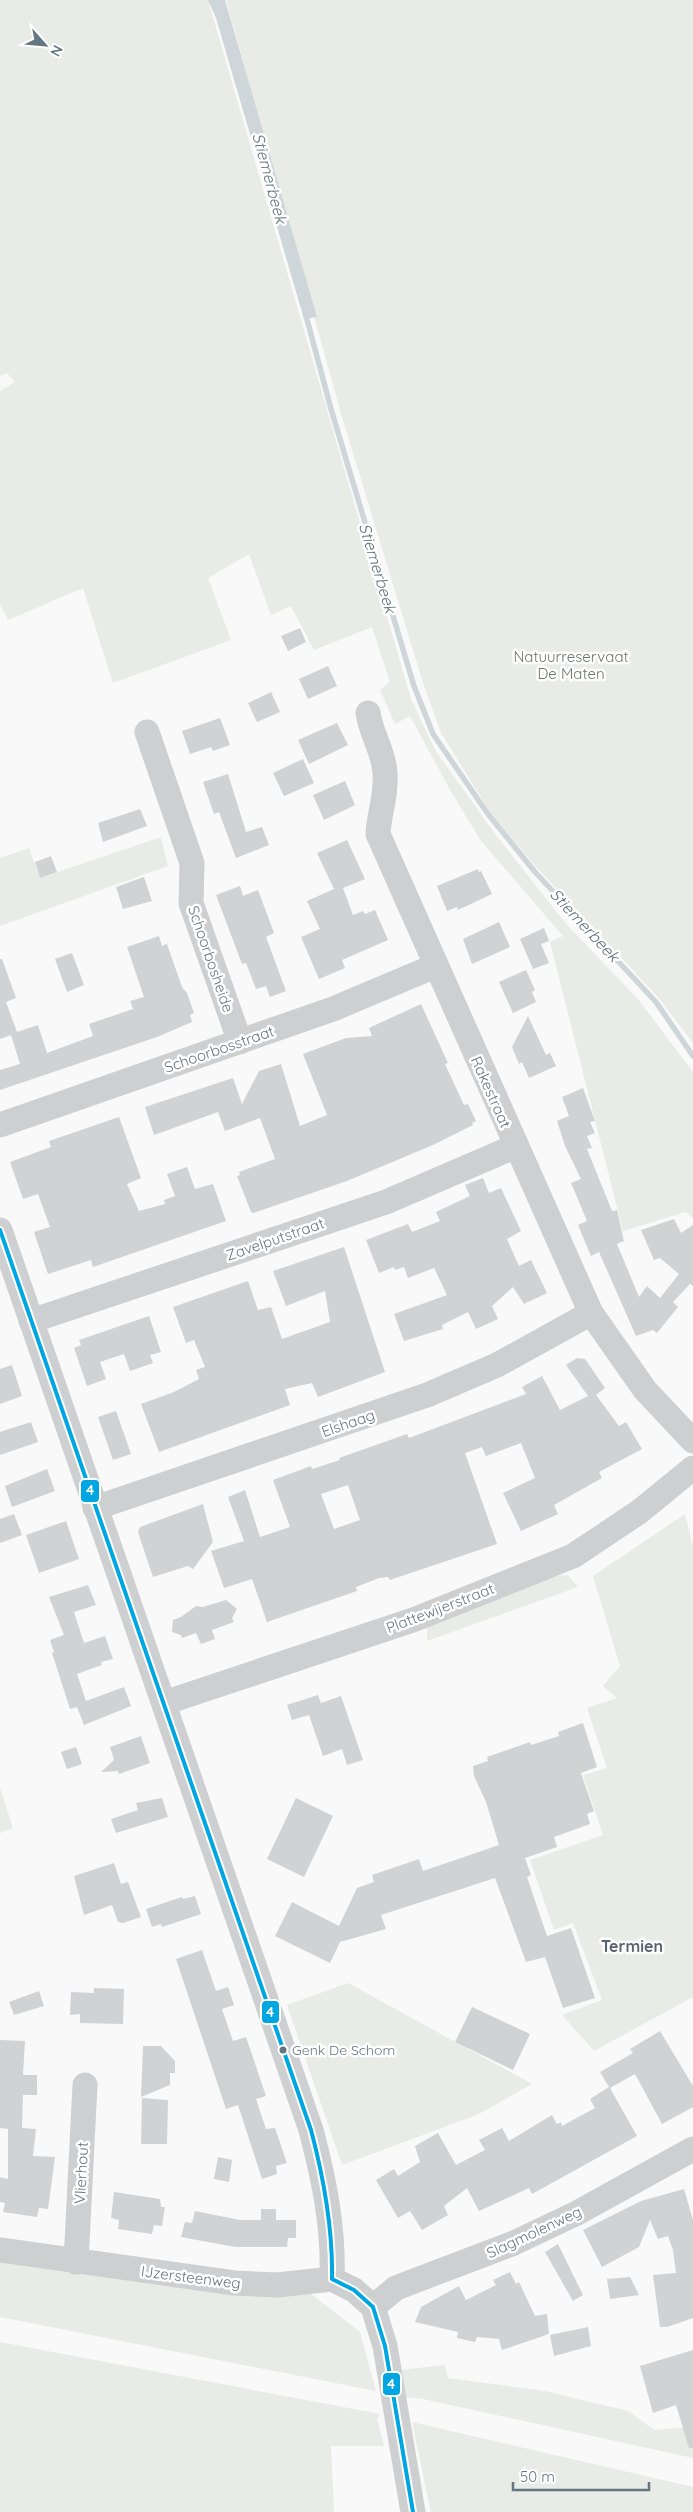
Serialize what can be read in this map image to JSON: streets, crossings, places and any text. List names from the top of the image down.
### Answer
{
  "streets": {
    "street": [
      "Schoorbosheide",
      "Schoorbosstraat",
      "Rakestraat",
      "Zavelputstraat",
      "Elshaag",
      "Plattewijerstraat",
      "Vlierhout",
      "Slagmolenweg",
      "IJzersteenweg"
    ]
  },
  "crossings": [
    ["Schoorbosheide", "Schoorbosstraat"],
    ["Schoorbosstraat", "Rakestraat"],
    ["Rakestraat", "Zavelputstraat"],
    ["Rakestraat", "Elshaag"],
    ["Vlierhout", "IJzersteenweg"]
  ],
  "districts": ["Termien"],
  "water": ["Stiemerbeek"],
  "parks": ["Natuurreservaat De Maten"],
  "places": ["Genk De Schom"],
  "lines": ["transit line 4"],
  "scale_bar": "50 m",
  "north": "bottom right"
}
